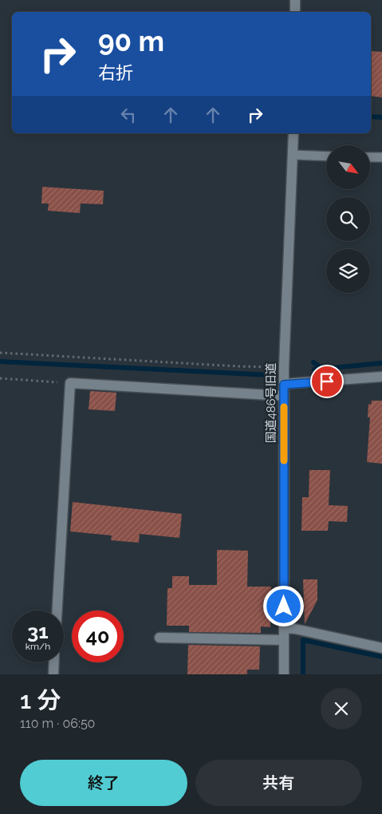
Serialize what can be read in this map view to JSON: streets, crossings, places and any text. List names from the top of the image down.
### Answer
{
  "streets": {
    "street": ["国道486号旧道"]
  },
  "north": "bottom right",
  "page": {
    "turn": ["90 m", "右折"],
    "speed": "31 km/h",
    "limit": "40",
    "heading": ["1 分", "110 m · 06:50"],
    "buttons": ["終了", "共有"]
  }
}
